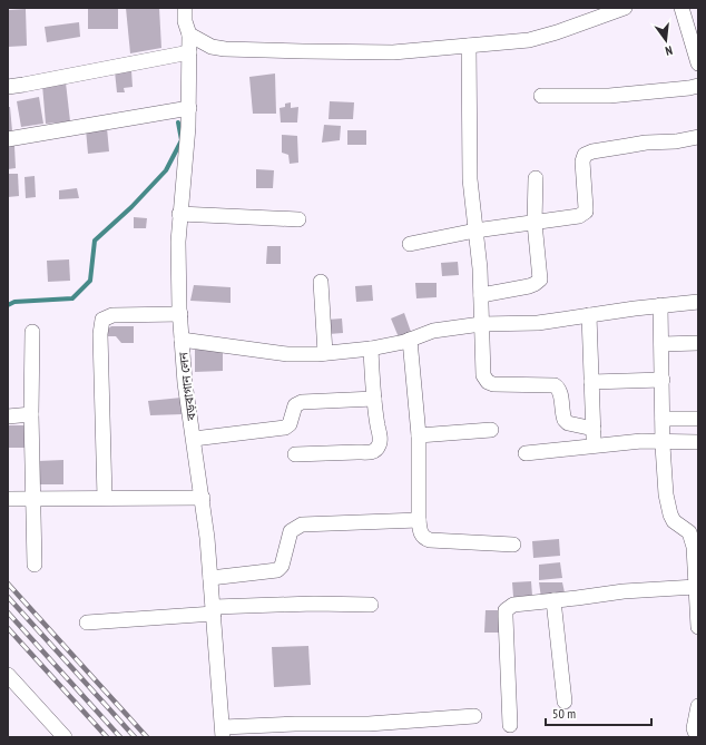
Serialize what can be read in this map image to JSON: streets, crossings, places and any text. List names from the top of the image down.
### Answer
{
  "streets": {
    "street": ["বড়বাগান লেন"]
  },
  "scale_bar": "50 m",
  "north": "bottom"
}
